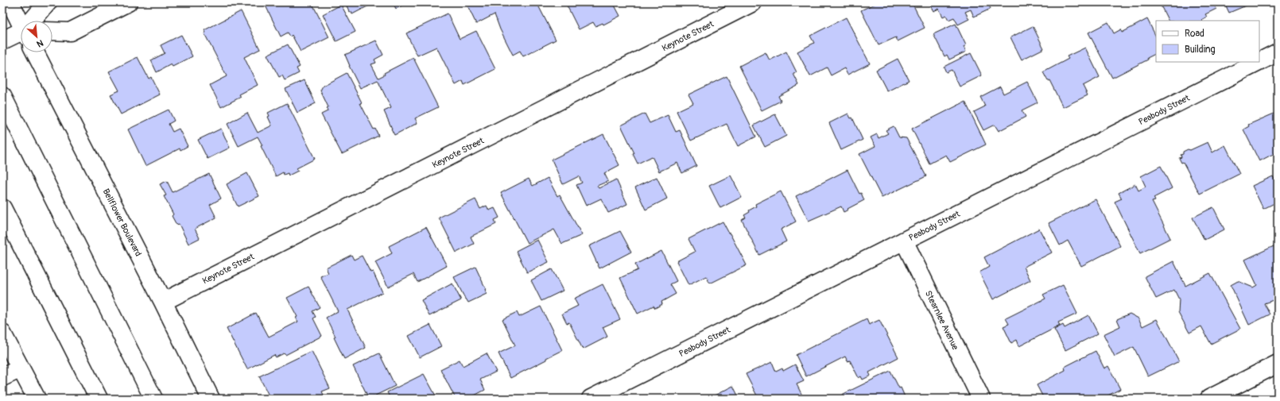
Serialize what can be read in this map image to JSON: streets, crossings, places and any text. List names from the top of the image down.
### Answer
{
  "streets": {
    "street": [
      "Keynote Street",
      "Peabody Street",
      "Bellflower Boulevard",
      "Stearnlee Avenue"
    ]
  },
  "crossings": [
    ["Keynote Street", "Bellflower Boulevard"],
    ["Peabody Street", "Stearnlee Avenue"]
  ],
  "legend": ["Road", "Building"],
  "north": "bottom right"
}
